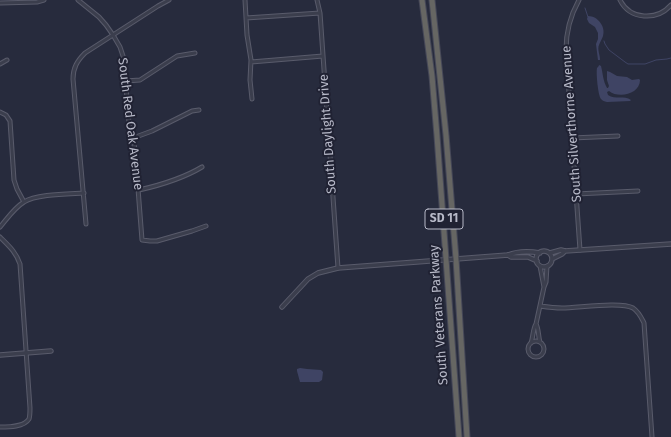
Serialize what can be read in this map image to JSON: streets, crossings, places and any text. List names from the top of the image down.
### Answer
{
  "streets": {
    "highway": ["SD 11", "South Veterans Parkway"],
    "street": ["South Red Oak Avenue", "South Silverthorne Avenue", "South Daylight Drive"]
  }
}
